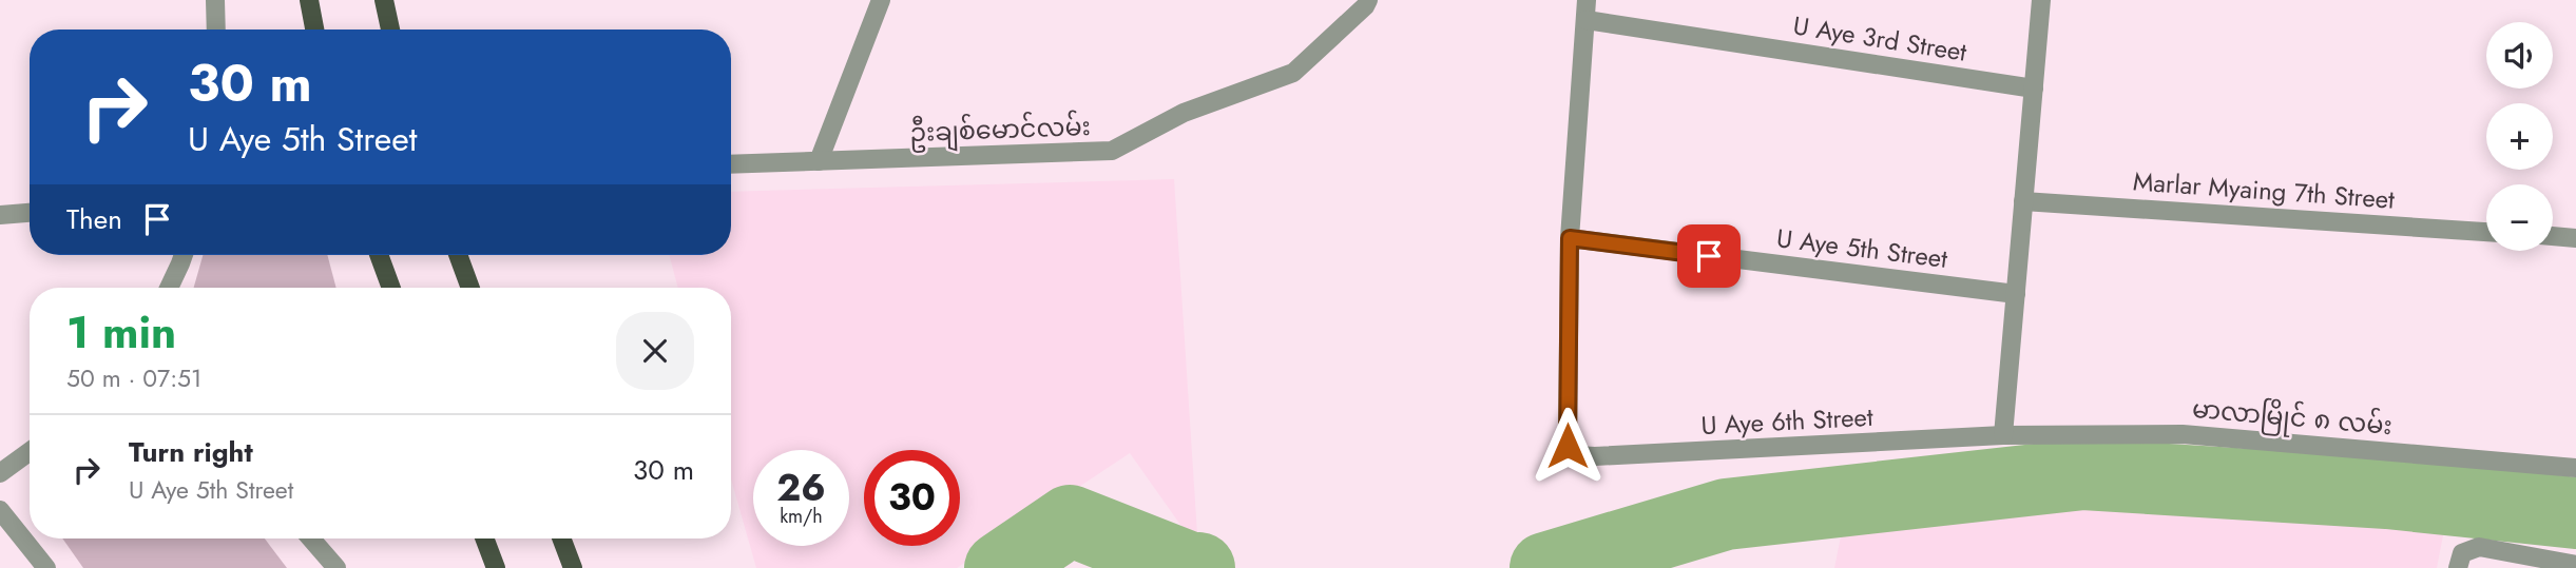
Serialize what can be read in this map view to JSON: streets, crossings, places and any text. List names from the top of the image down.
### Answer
{
  "streets": {
    "street": [
      "U Aye 3rd Street",
      "ဦးချစ်မောင်လမ်း",
      "Marlar Myaing 7th Street",
      "U Aye 5th Street",
      "မာလာမြိုင် ၈ လမ်း",
      "U Aye 6th Street"
    ]
  },
  "crossings": [
    ["U Aye 5th Street", "U Aye 6th Street"],
    ["မာလာမြိုင် ၈ လမ်း", "U Aye 6th Street"]
  ],
  "page": {
    "map_buttons": ["+", "−"],
    "turn": ["30 m", "U Aye 5th Street"],
    "then": "Then",
    "heading": ["1 min", "50 m · 07:51"],
    "list": [
      {
        "name": "Turn right",
        "note": "U Aye 5th Street",
        "value": "30 m"
      }
    ],
    "speed": "26 km/h",
    "limit": "30"
  }
}
